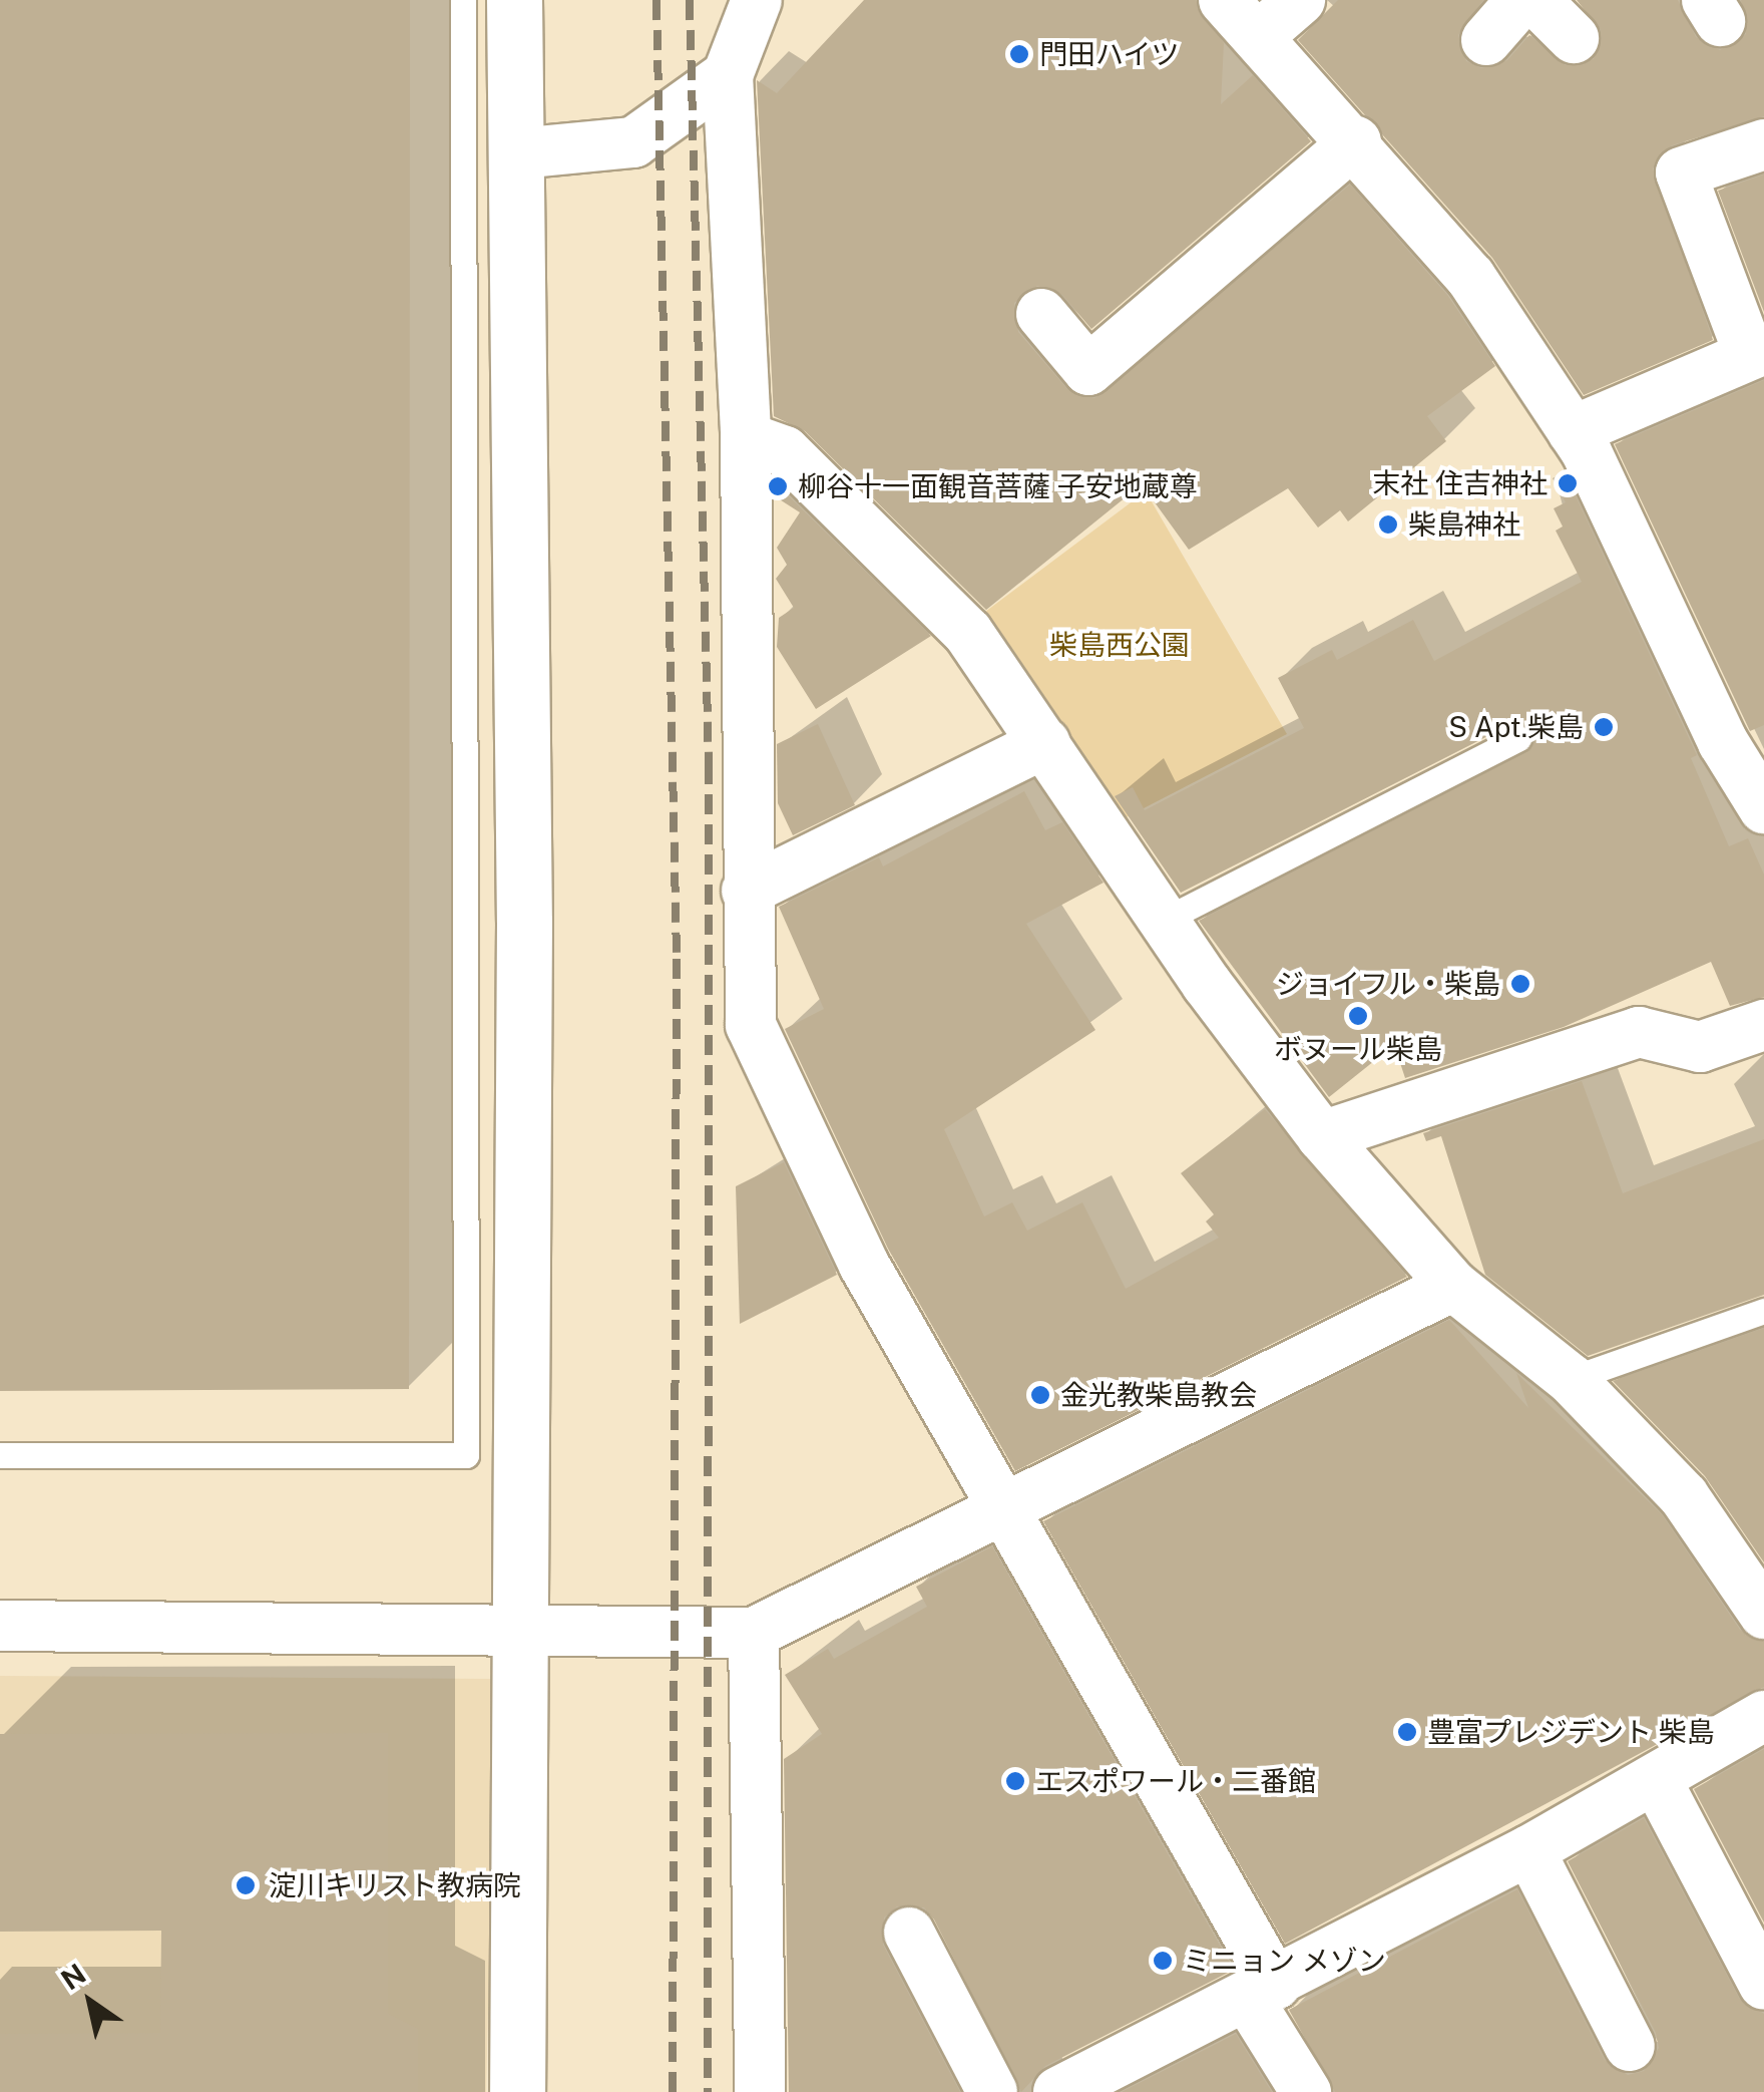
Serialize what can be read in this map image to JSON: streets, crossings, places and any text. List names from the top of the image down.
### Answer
{
  "parks": ["柴島西公園"],
  "places": [
    "門田ハイツ",
    "末社 住吉神社",
    "柳谷十一面観音菩薩 子安地蔵尊",
    "柴島神社",
    "S Apt.柴島",
    "ジョイフル・柴島",
    "ボヌール柴島",
    "金光教柴島教会",
    "豊富プレジデント 柴島",
    "エスポワール・二番館",
    "淀川キリスト教病院",
    "ミニョン メゾン"
  ],
  "north": "top left"
}
